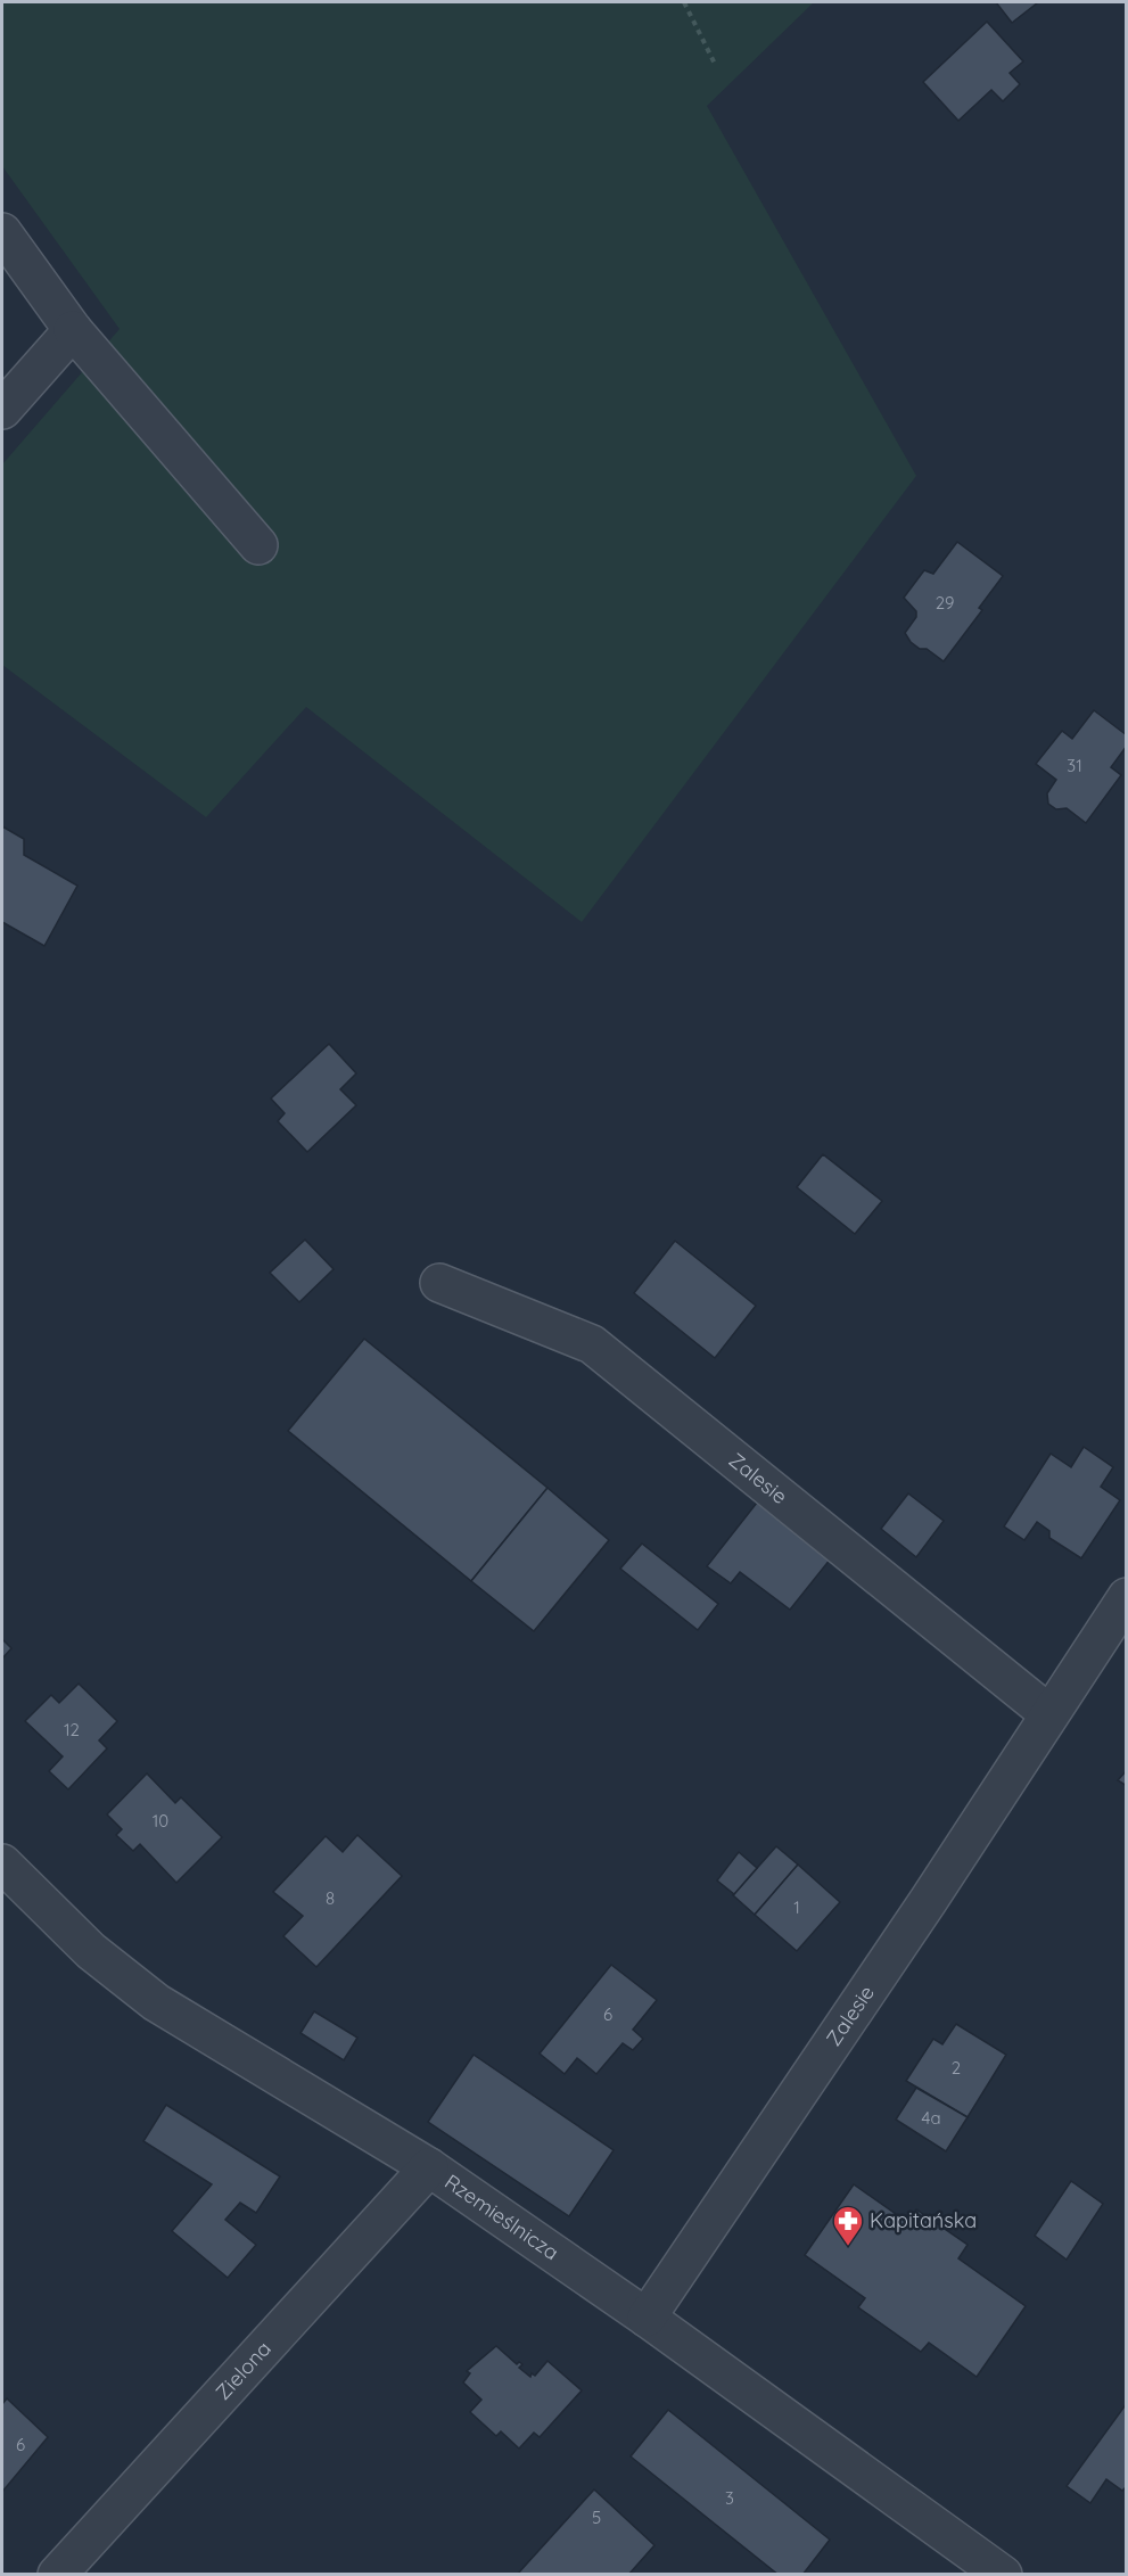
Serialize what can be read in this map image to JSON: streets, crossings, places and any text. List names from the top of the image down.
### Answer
{
  "streets": {
    "street": ["Zalesie", "Rzemieślnicza", "Zielona"]
  },
  "crossings": [
    ["Zalesie", "Rzemieślnicza"],
    ["Rzemieślnicza", "Zielona"]
  ],
  "places": {
    "pharmacy": ["Kapitańska"]
  },
  "house_numbers": [
    "29",
    "31",
    "12",
    "10",
    "8",
    "1",
    "6",
    "2",
    "4a",
    "6",
    "3",
    "5"
  ]
}
